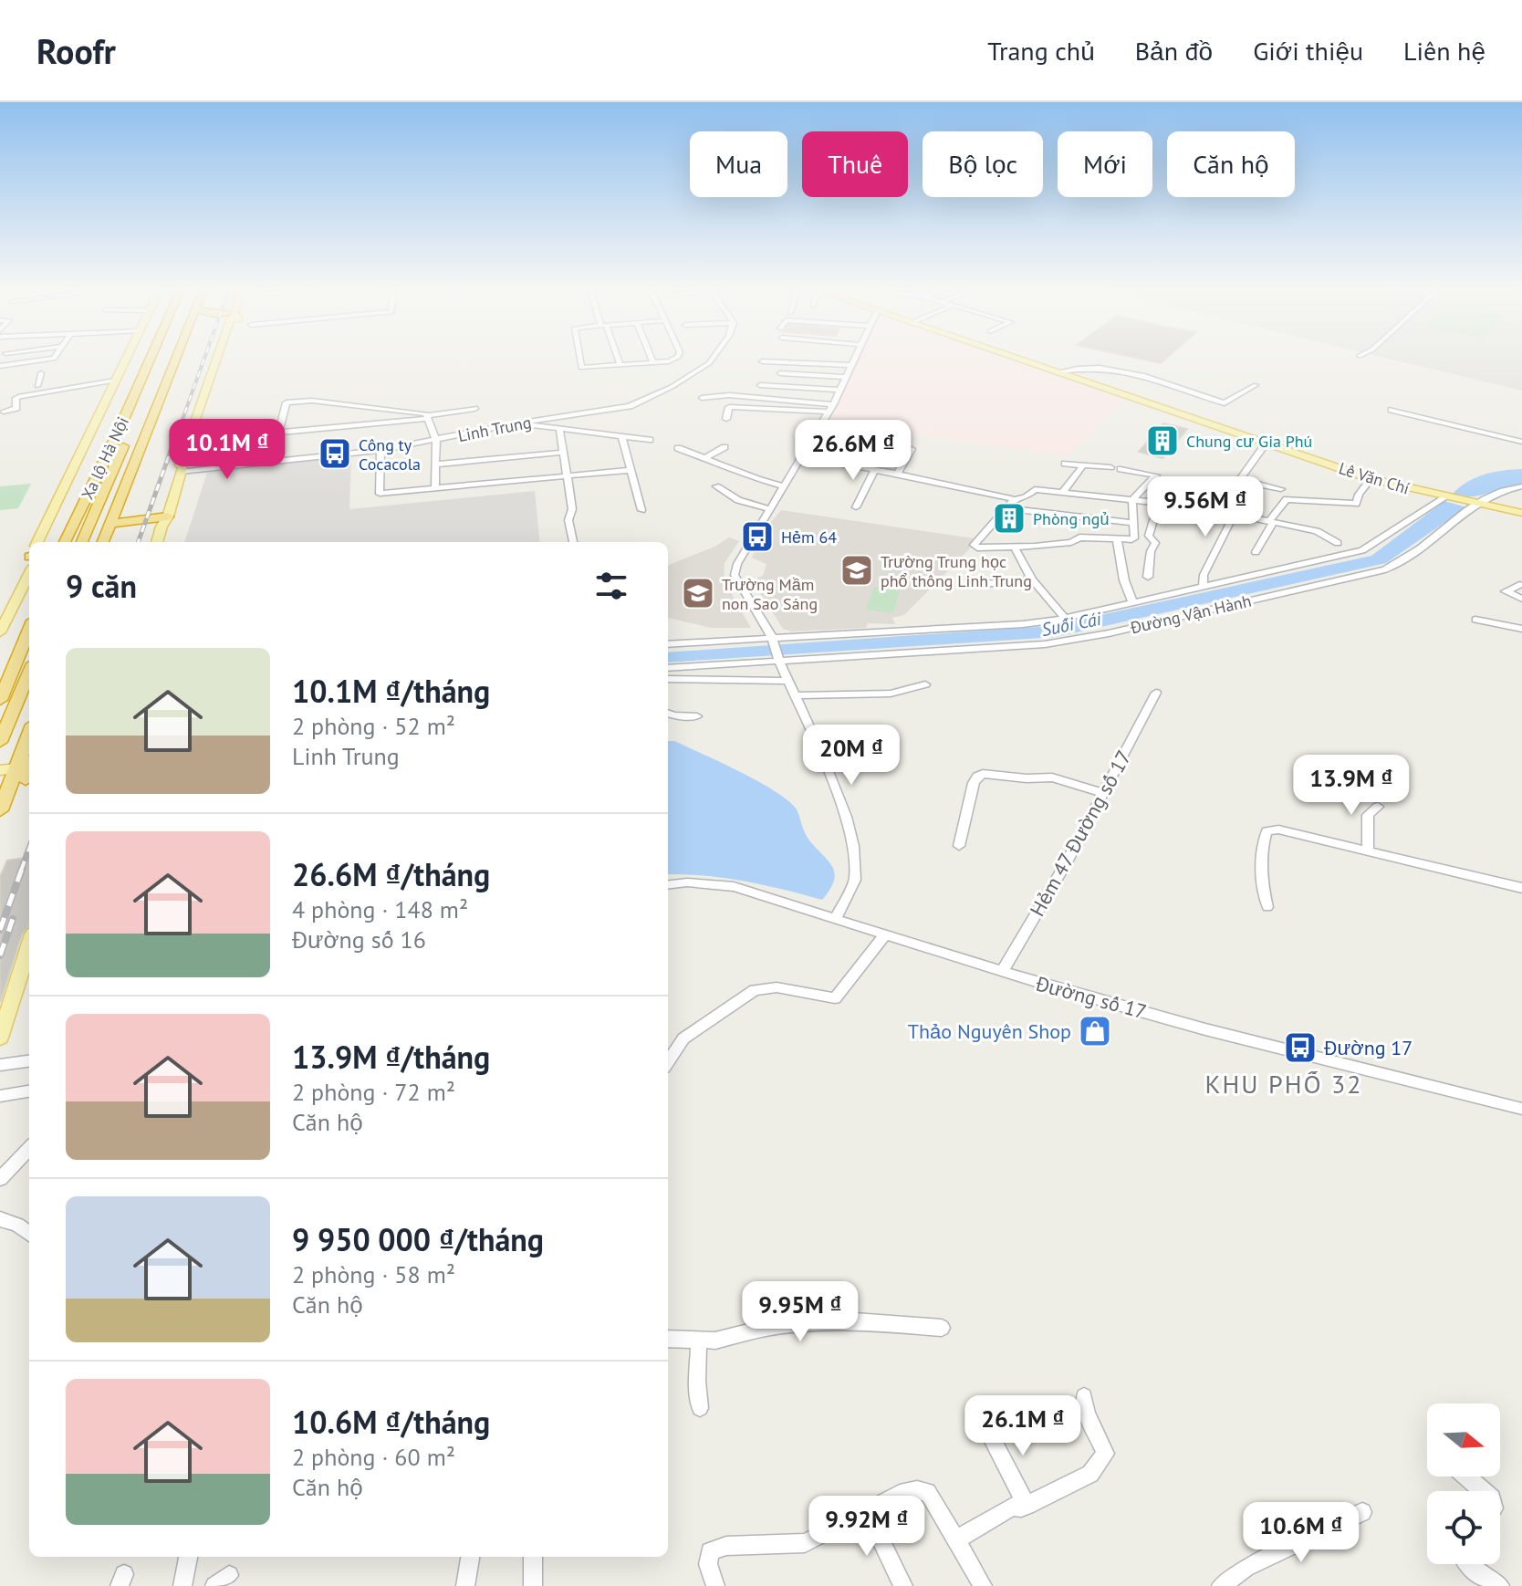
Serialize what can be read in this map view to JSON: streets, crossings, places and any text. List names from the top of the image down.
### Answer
{
  "streets": {
    "highway": ["Xa lộ Hà Nội"],
    "main road": ["Lê Văn Chí"],
    "street": [
      "Linh Trung",
      "Đường Vận Hành",
      "Hẻm 47 Đường số 17",
      "Đường số 17"
    ]
  },
  "crossings": [
    ["Lê Văn Chí", "Đường Vận Hành"],
    ["Hẻm 47 Đường số 17", "Đường số 17"]
  ],
  "districts": ["KHU PHỐ 32"],
  "water": ["Suối Cái"],
  "places": {
    "building": ["Chung cư Gia Phú", "Phòng ngủ"],
    "bus stop": ["Công ty Cocacola", "Hẻm 64", "Đường 17"],
    "school or university": ["Trường Trung học phổ thông Linh Trung", "Trường Mầm non Sao Sáng"],
    "shop": ["Thảo Nguyên Shop"]
  },
  "north": "right",
  "page": {
    "header": "Roofr",
    "nav": [
      "Trang chủ",
      "Bản đồ",
      "Giới thiệu",
      "Liên hệ"
    ],
    "chip": [
      "Mua",
      "Thuê",
      "Bộ lọc",
      "Mới",
      "Căn hộ"
    ],
    "price": [
      "10.1M ₫",
      "26.6M ₫",
      "9.56M ₫",
      "20M ₫",
      "13.9M ₫",
      "9.95M ₫",
      "26.1M ₫",
      "9.92M ₫",
      "10.6M ₫"
    ],
    "heading": "9 căn",
    "list": [
      {
        "name": "10.1M ₫/tháng",
        "note": "2 phòng · 52 m² · Linh Trung"
      },
      {
        "name": "26.6M ₫/tháng",
        "note": "4 phòng · 148 m² · Đường số 16"
      },
      {
        "name": "13.9M ₫/tháng",
        "note": "2 phòng · 72 m² · Căn hộ"
      },
      {
        "name": "9 950 000 ₫/tháng",
        "note": "2 phòng · 58 m² · Căn hộ"
      },
      {
        "name": "10.6M ₫/tháng",
        "note": "2 phòng · 60 m² · Căn hộ"
      }
    ]
  }
}
